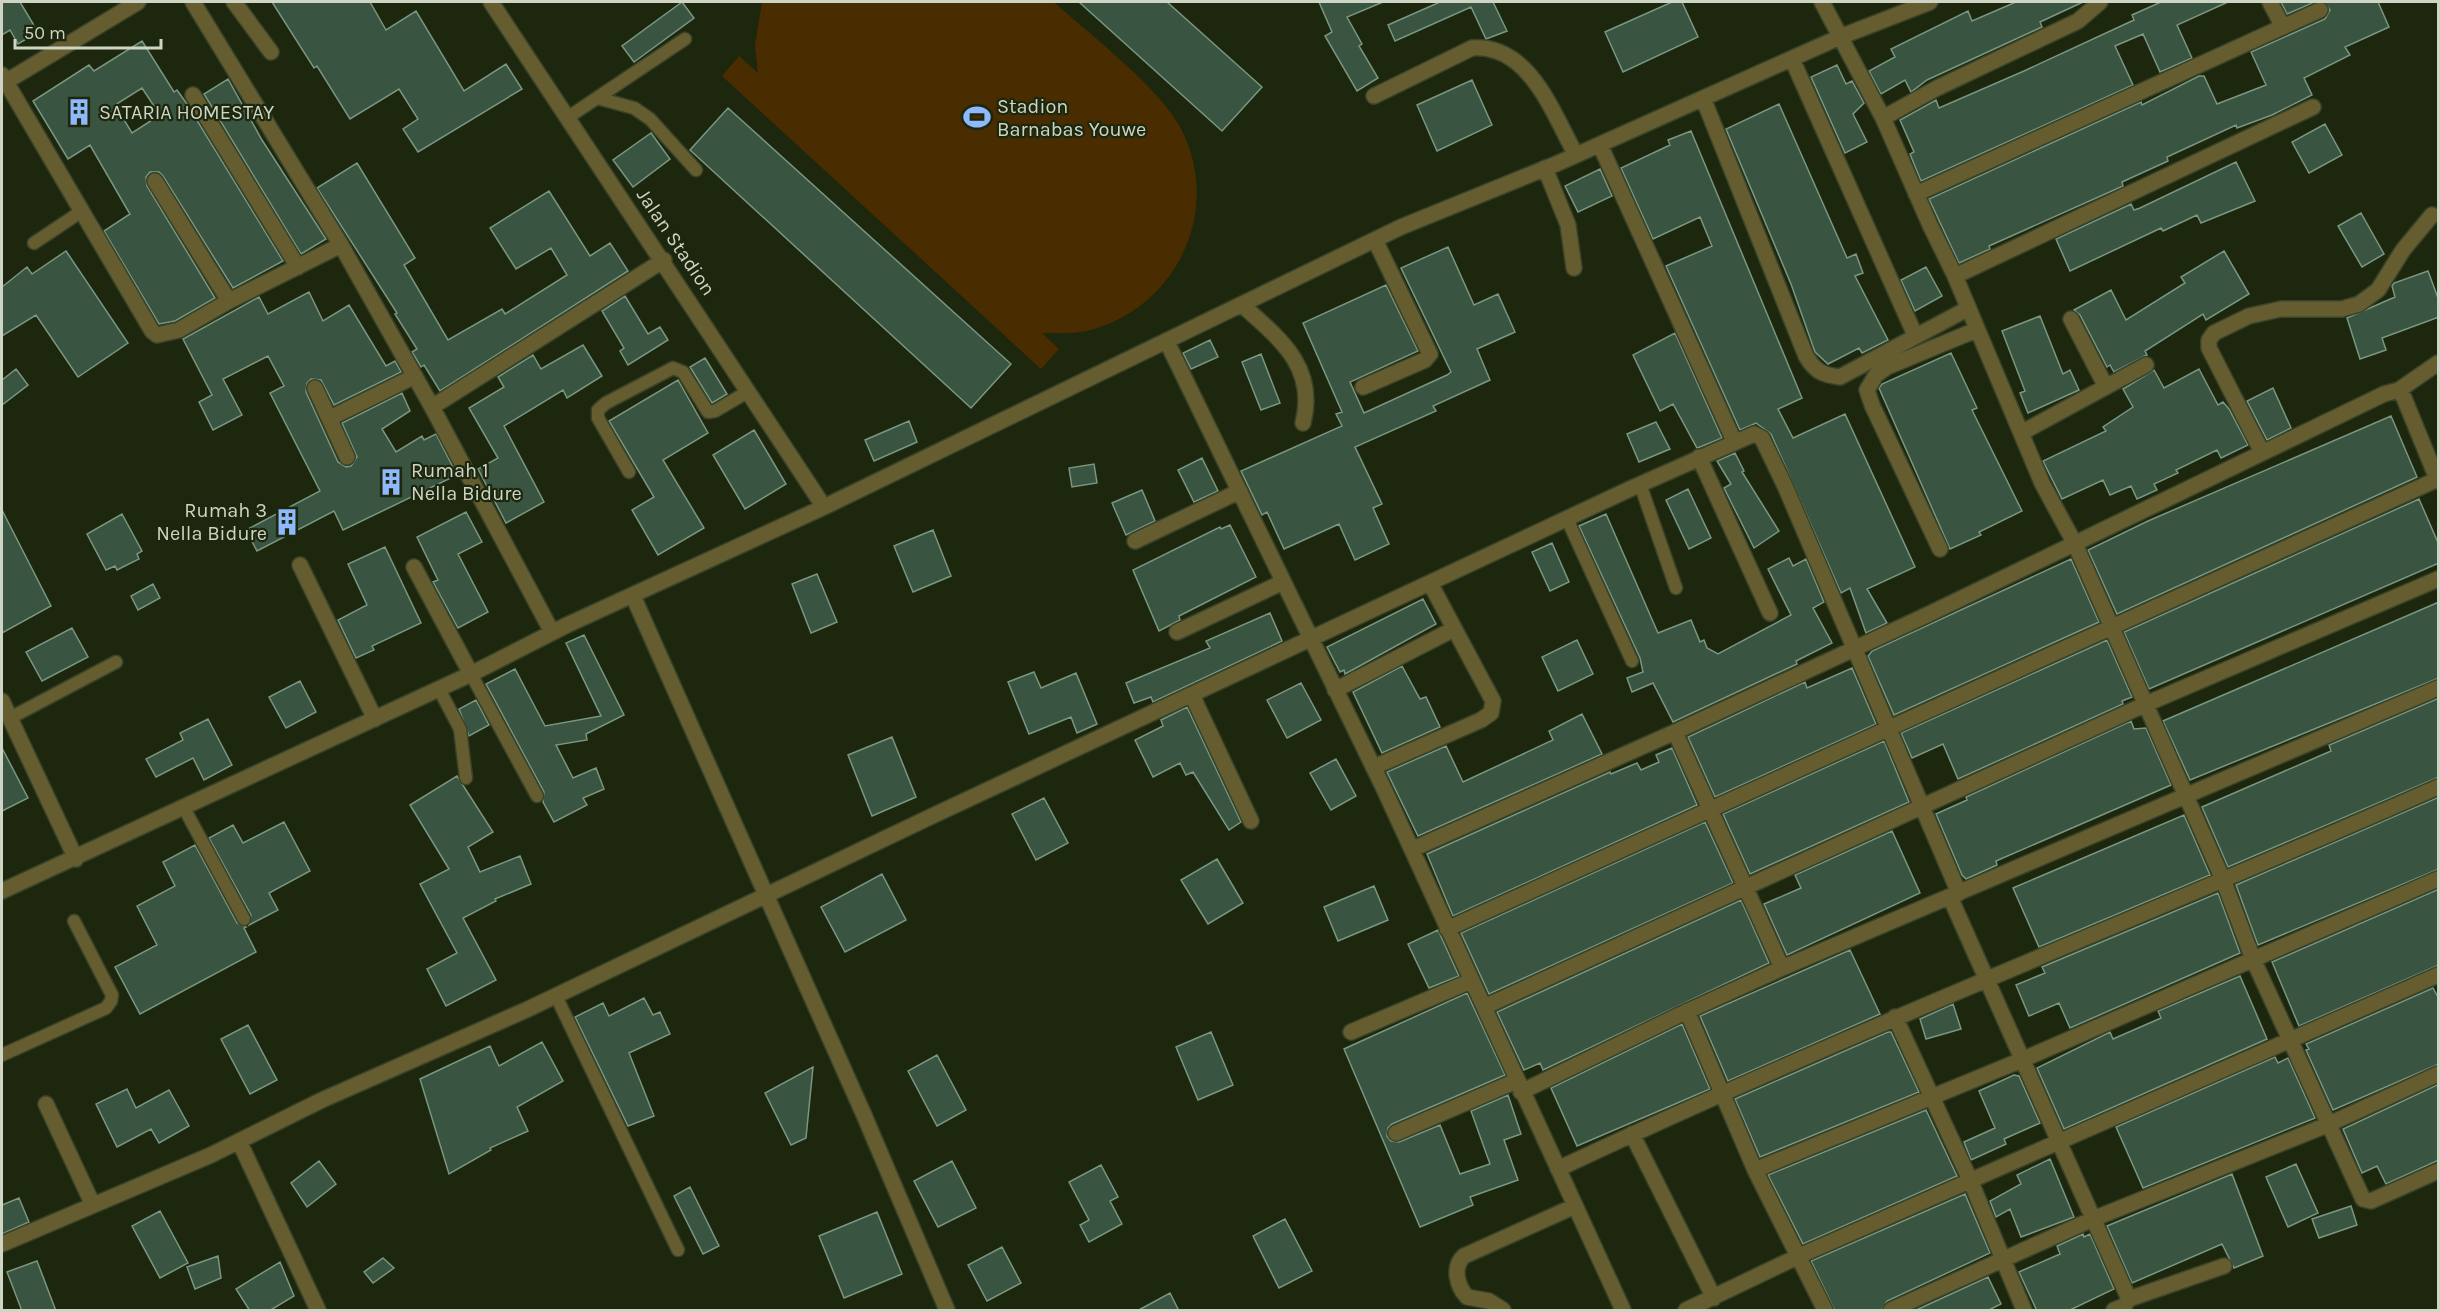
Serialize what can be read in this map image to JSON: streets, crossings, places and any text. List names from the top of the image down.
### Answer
{
  "streets": {
    "street": ["Jalan Stadion"]
  },
  "places": {
    "building": ["SATARIA HOMESTAY", "Rumah 1 Nella Bidure", "Rumah 3 Nella Bidure"],
    "sports": ["Stadion Barnabas Youwe"]
  },
  "scale_bar": "50 m"
}
